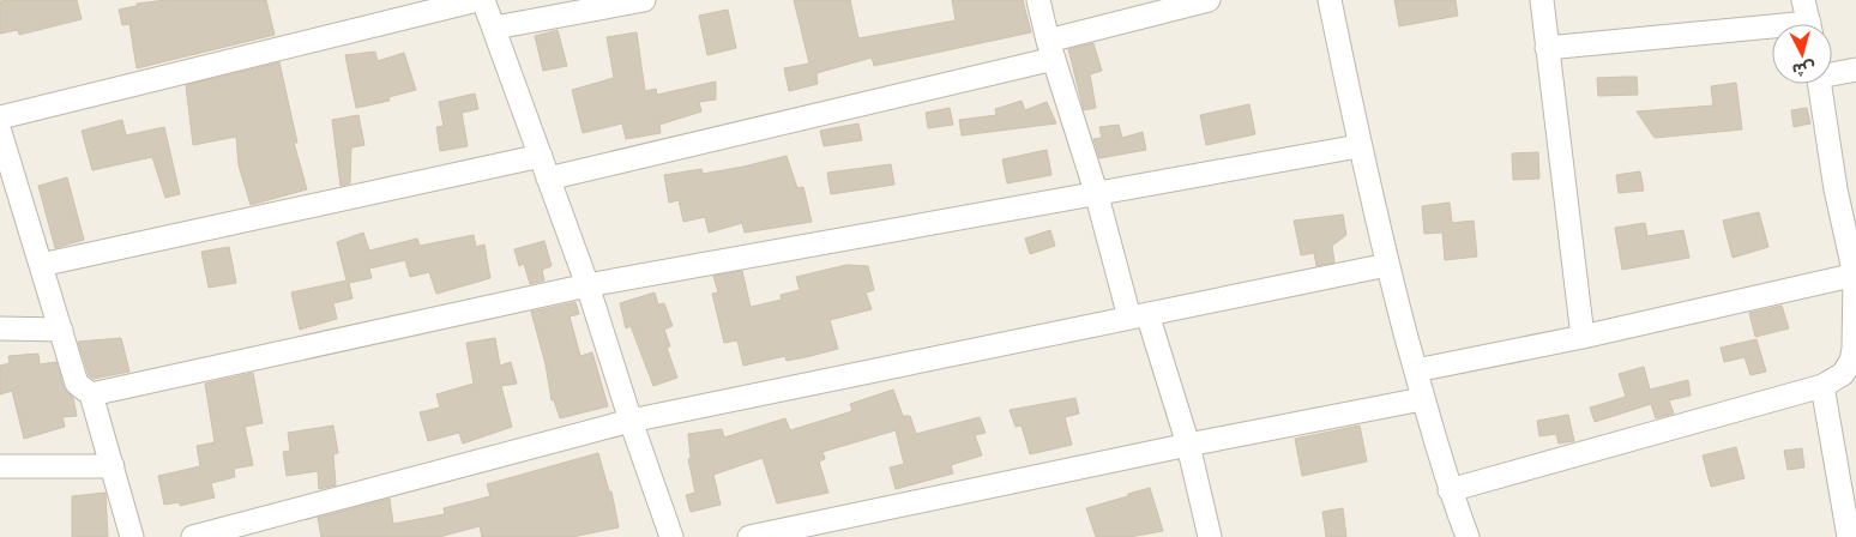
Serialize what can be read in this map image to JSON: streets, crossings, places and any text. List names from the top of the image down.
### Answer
{
  "north": "bottom"
}
